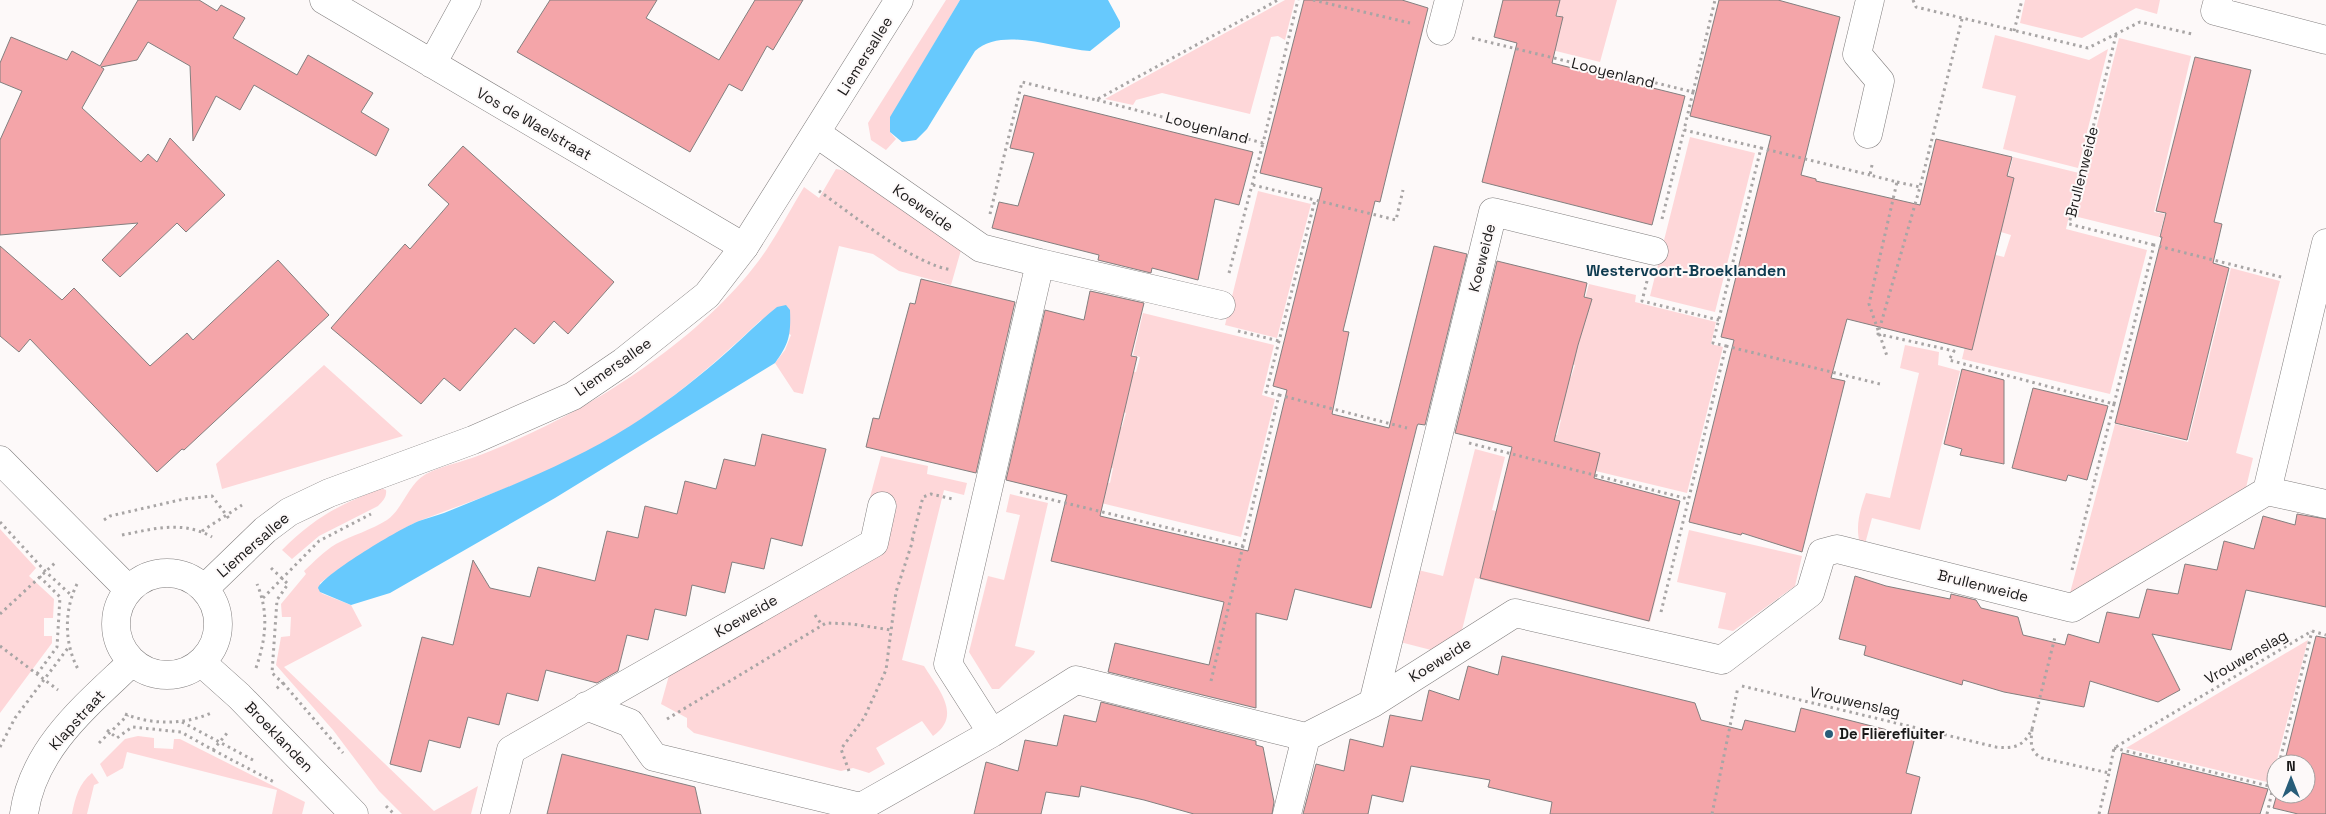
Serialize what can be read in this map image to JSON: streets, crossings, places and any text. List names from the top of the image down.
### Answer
{
  "streets": {
    "street": [
      "Liemersallee",
      "Vos de Waelstraat",
      "Brullenweide",
      "Koeweide",
      "Klapstraat",
      "Broeklanden"
    ],
    "path": ["Looyenland", "Vrouwenslag"]
  },
  "crossings": [
    ["Liemersallee", "Vos de Waelstraat"],
    ["Liemersallee", "Koeweide"],
    ["Liemersallee", "Klapstraat"],
    ["Liemersallee", "Broeklanden"],
    ["Looyenland", "Koeweide"],
    ["Brullenweide", "Koeweide"],
    ["Klapstraat", "Broeklanden"]
  ],
  "districts": ["Westervoort-Broeklanden"],
  "places": ["De Flierefluiter"],
  "north": "top"
}
